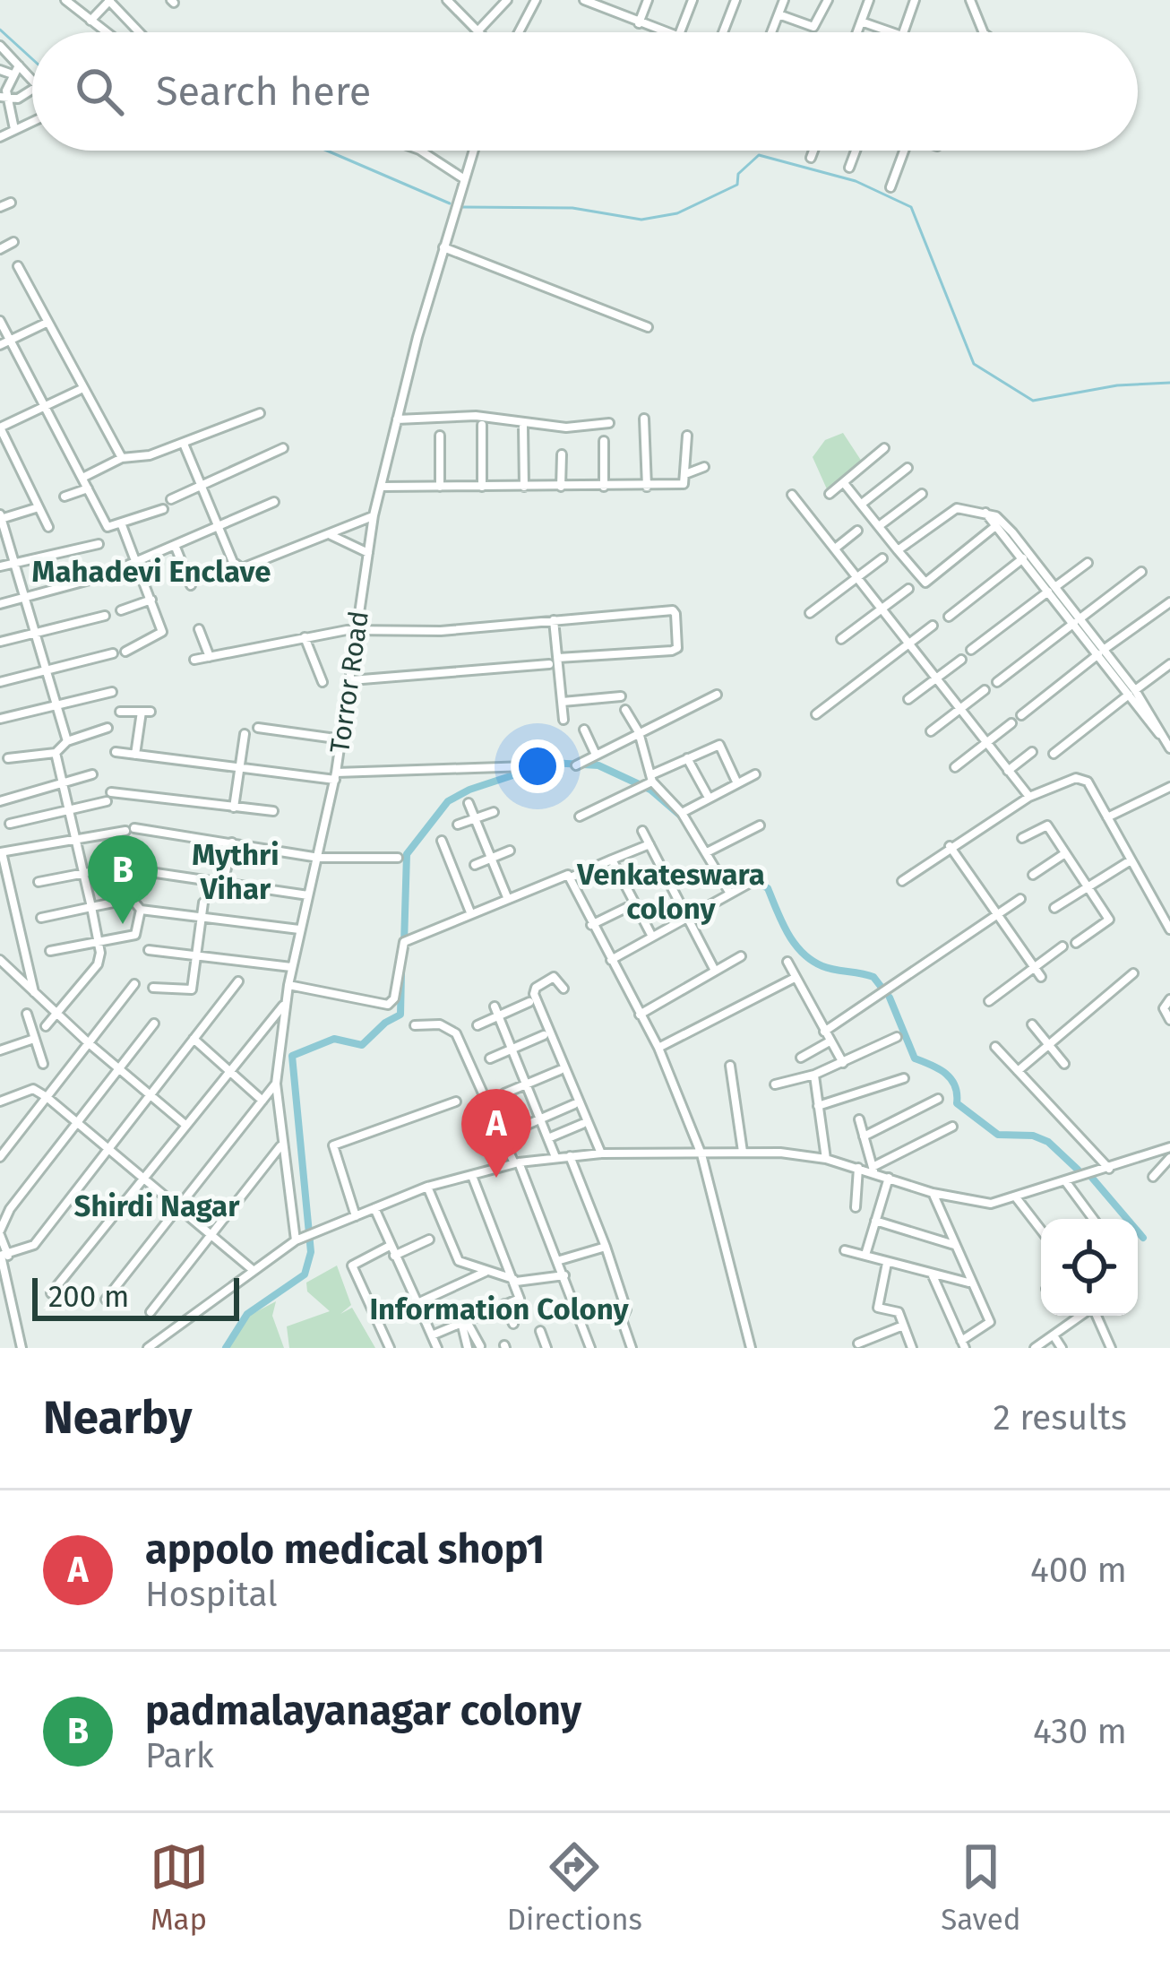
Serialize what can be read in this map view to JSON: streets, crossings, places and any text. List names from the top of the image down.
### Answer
{
  "streets": {
    "street": ["Torror Road"]
  },
  "districts": [
    "Mahadevi Enclave",
    "Mythri Vihar",
    "Venkateswara colony",
    "Shirdi Nagar",
    "Information Colony"
  ],
  "scale_bar": "200 m",
  "page": {
    "search": "Search here",
    "pins": ["B", "A"],
    "scale": "200 m",
    "heading": ["Nearby", "2 results"],
    "list": [
      {
        "mark": "A",
        "name": "appolo medical shop1",
        "note": "Hospital",
        "value": "400 m"
      },
      {
        "mark": "B",
        "name": "padmalayanagar colony",
        "note": "Park",
        "value": "430 m"
      }
    ],
    "nav": ["Map", "Directions", "Saved"]
  }
}
